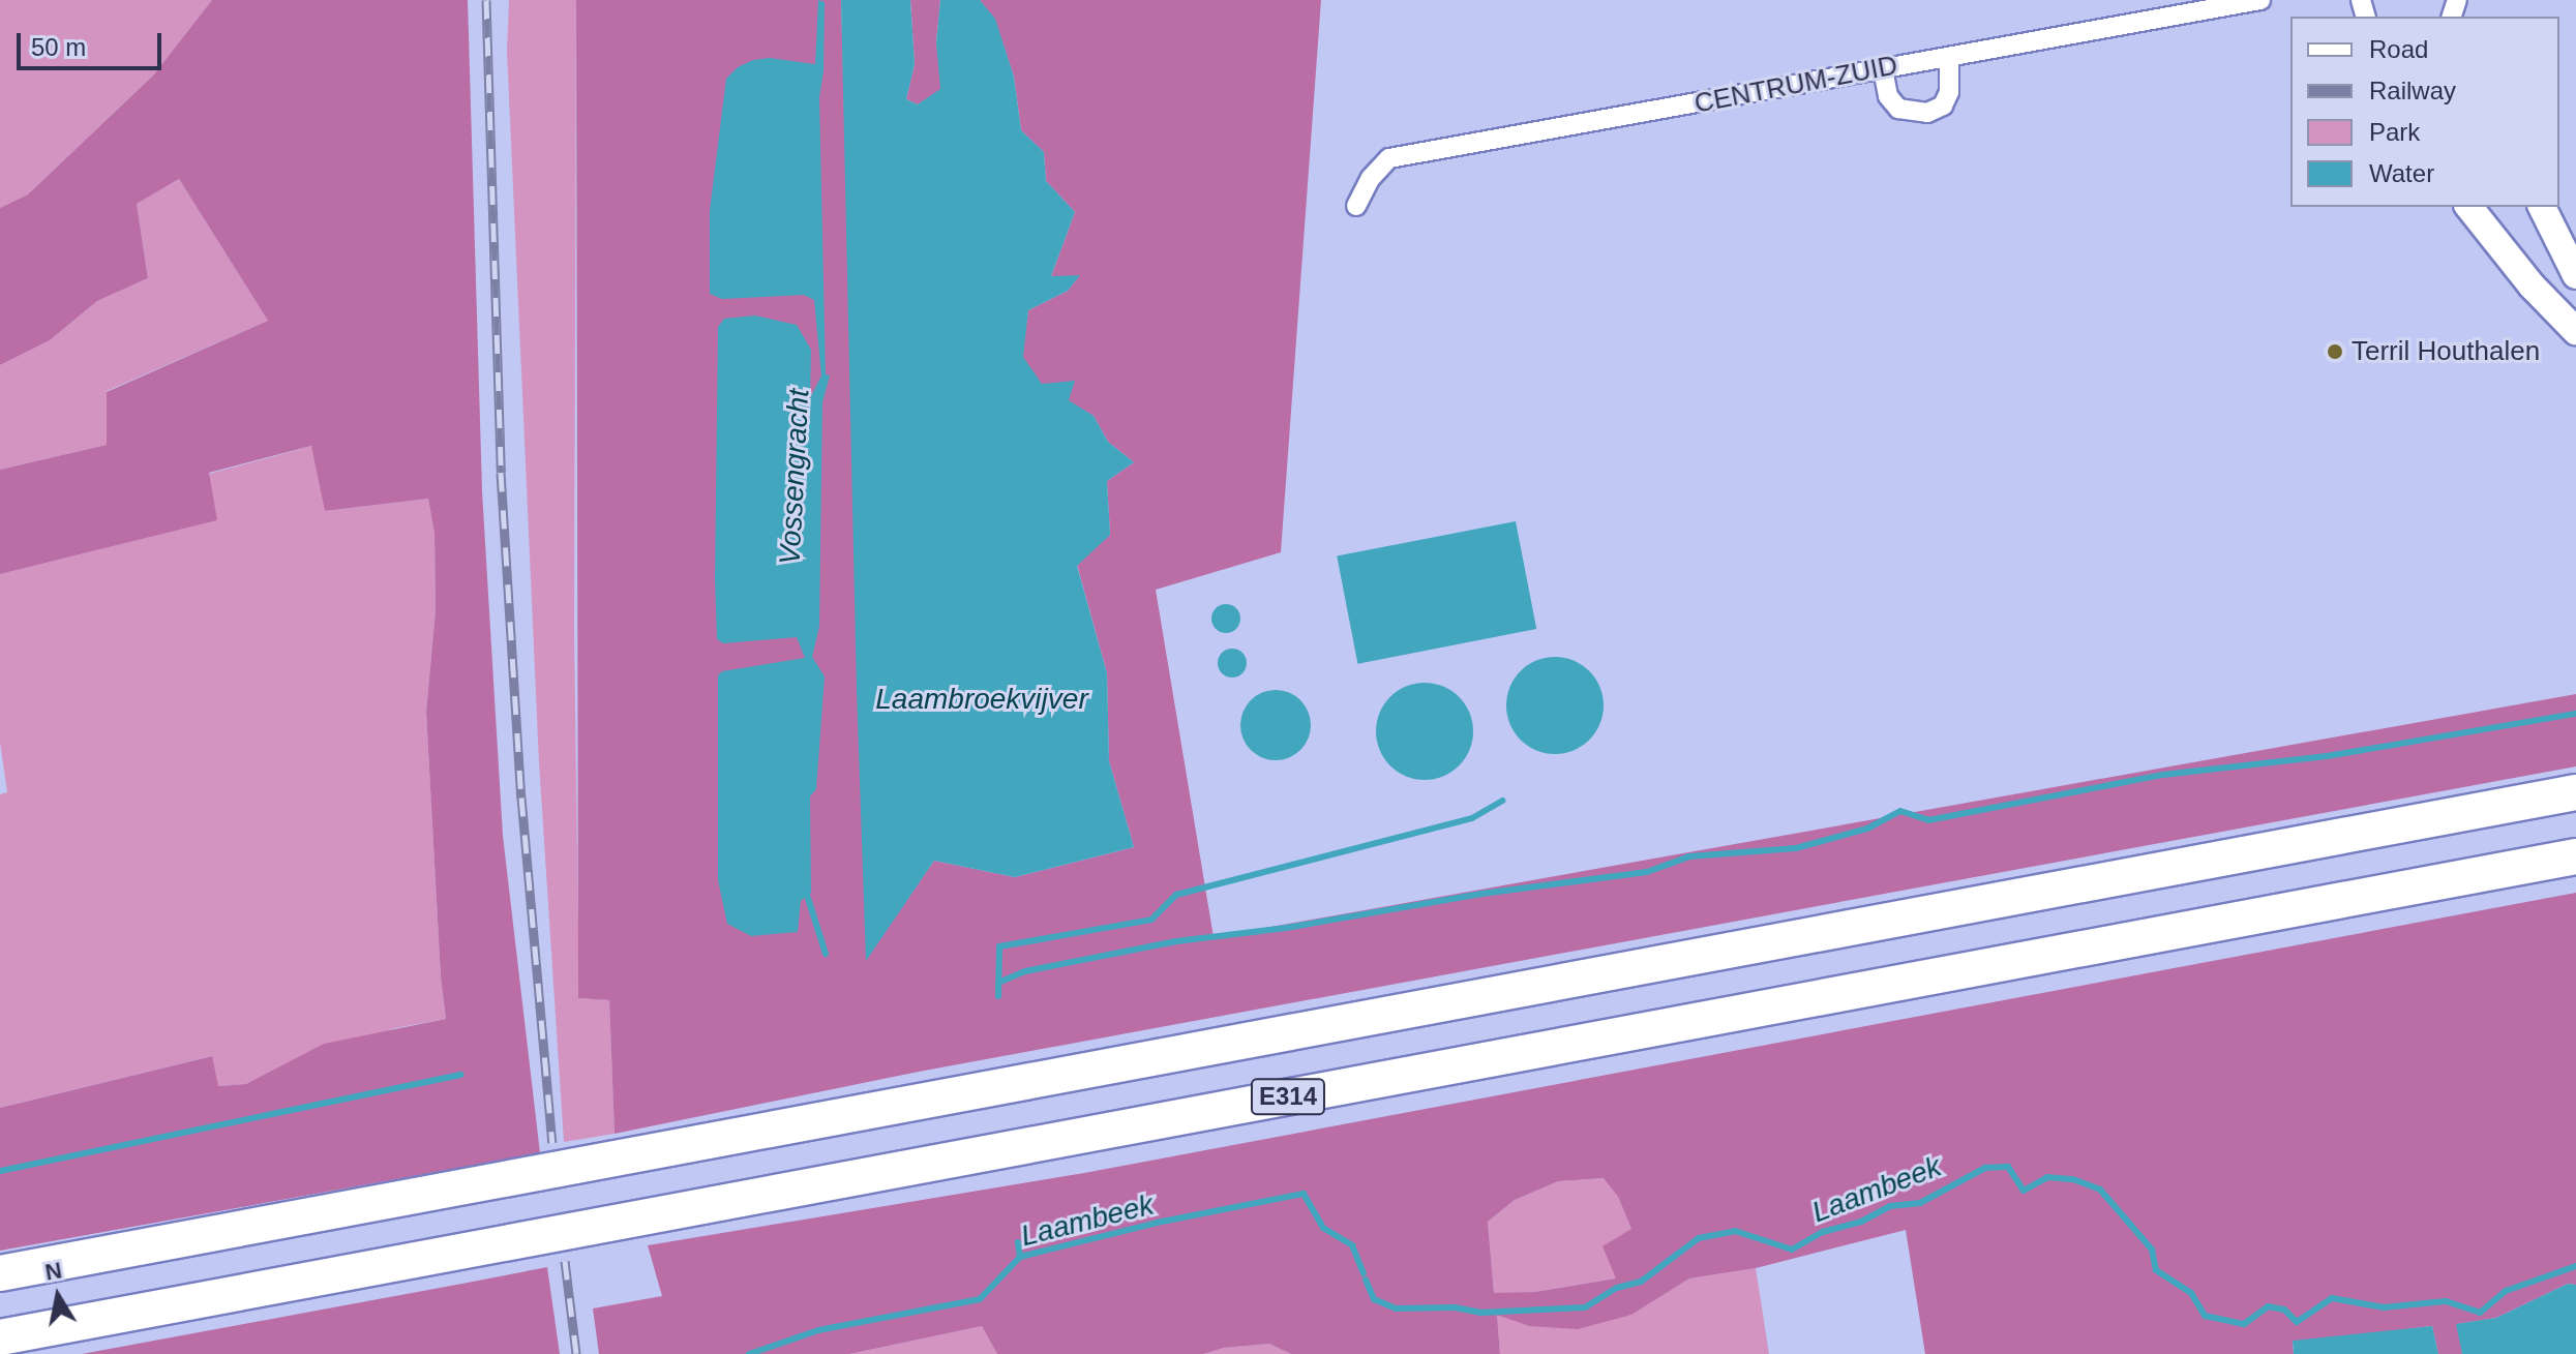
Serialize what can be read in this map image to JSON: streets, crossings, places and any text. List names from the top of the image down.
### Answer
{
  "streets": {
    "highway": ["E314"],
    "street": ["CENTRUM-ZUID"]
  },
  "water": ["Vossengracht", "Laambroekvijver", "Laambeek"],
  "places": ["Terril Houthalen"],
  "legend": [
    "Road",
    "Railway",
    "Park",
    "Water"
  ],
  "scale_bar": "50 m",
  "north": "top"
}
